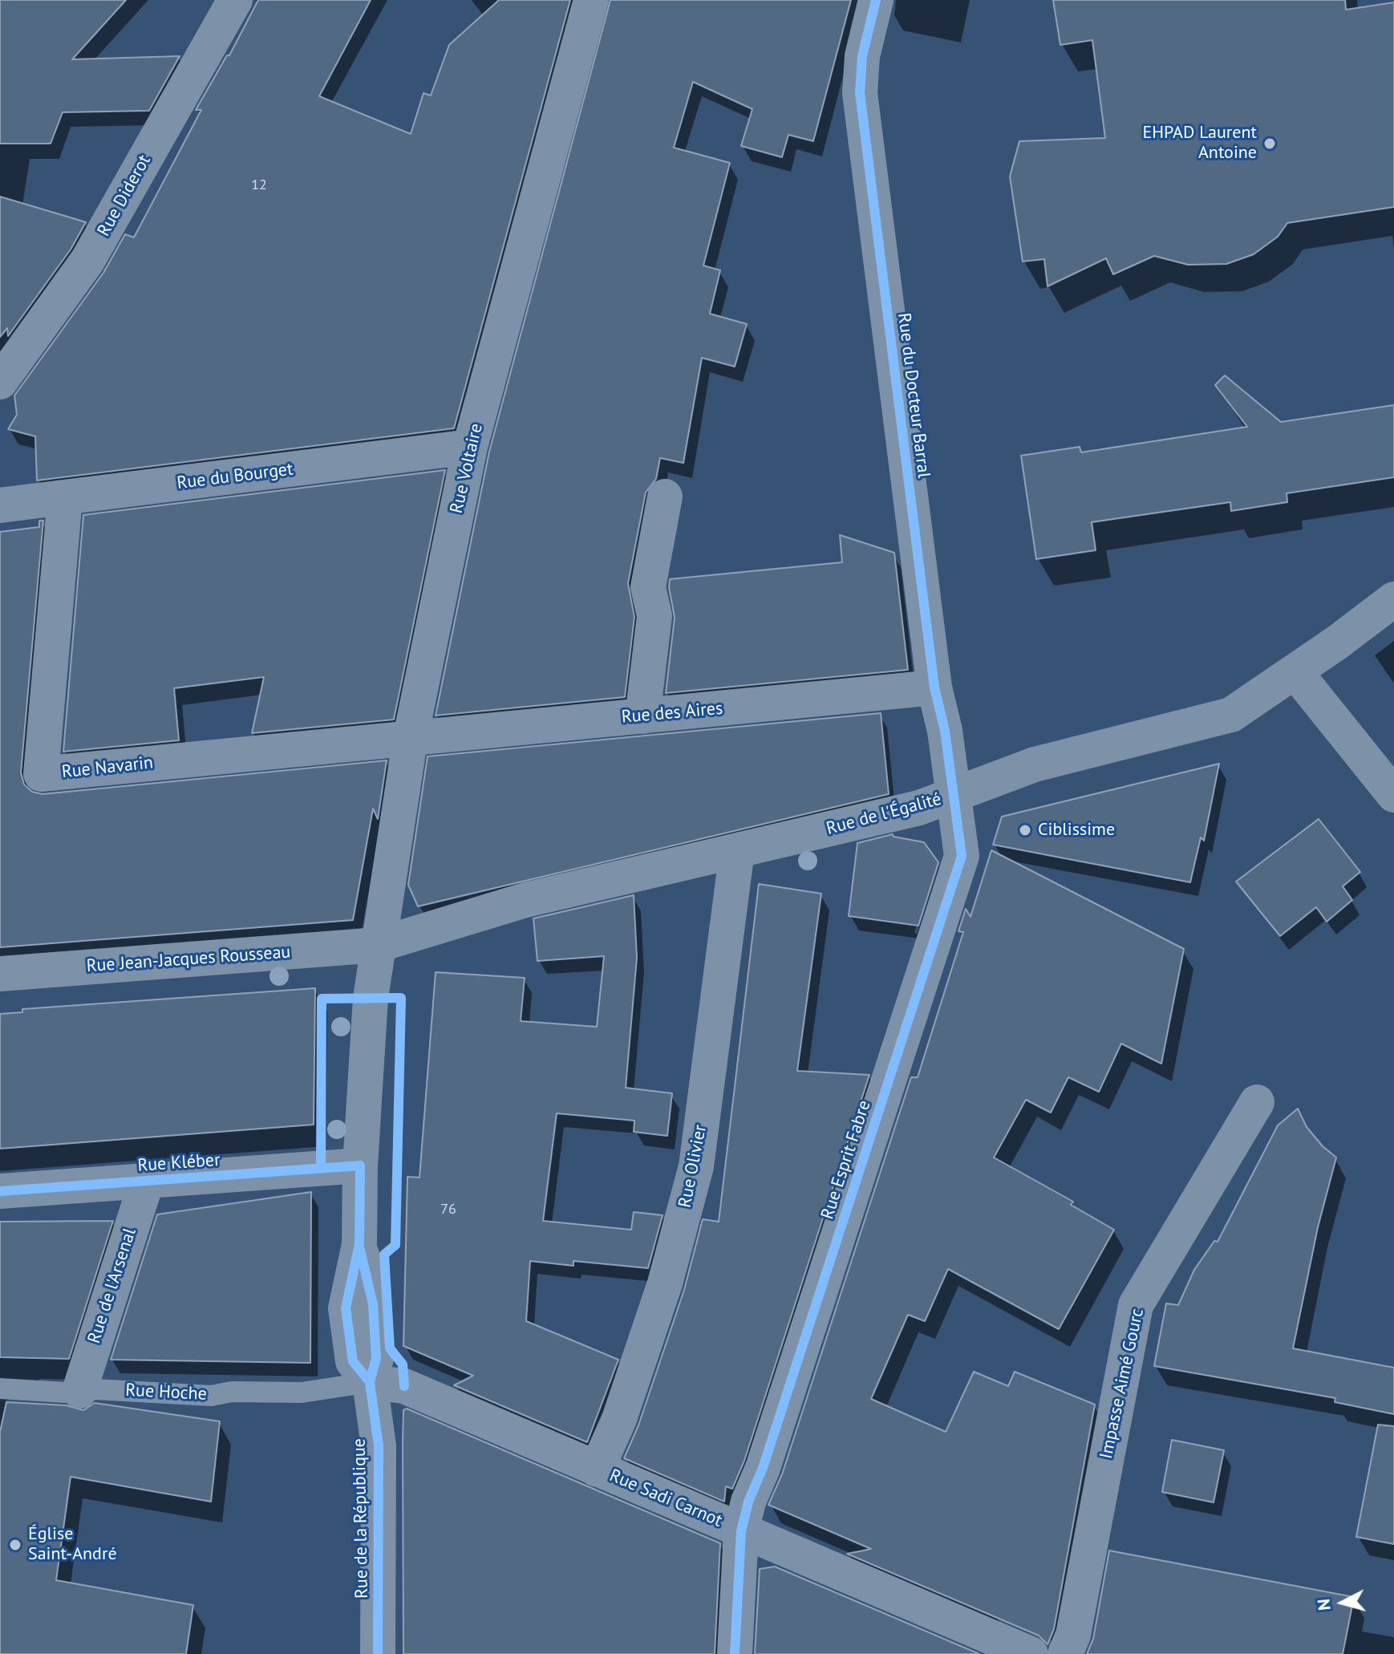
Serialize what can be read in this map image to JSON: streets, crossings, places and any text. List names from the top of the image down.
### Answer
{
  "streets": {
    "street": [
      "Rue Diderot",
      "Rue du Docteur Barral",
      "Rue Voltaire",
      "Rue du Bourget",
      "Rue des Aires",
      "Rue Navarin",
      "Rue de l'Égalité",
      "Rue Jean-Jacques Rousseau",
      "Rue Esprit Fabre",
      "Rue Kléber",
      "Rue Olivier",
      "Rue de l'Arsenal",
      "Impasse Aimé Gourc",
      "Rue Sadi Carnot",
      "Rue de la République"
    ],
    "lane": ["Rue Hoche"]
  },
  "crossings": [
    ["Rue du Docteur Barral", "Rue des Aires"],
    ["Rue du Docteur Barral", "Rue de l'Égalité"],
    ["Rue du Docteur Barral", "Rue Esprit Fabre"],
    ["Rue Voltaire", "Rue du Bourget"],
    ["Rue Voltaire", "Rue des Aires"],
    ["Rue Voltaire", "Rue Navarin"],
    ["Rue Voltaire", "Rue de l'Égalité"],
    ["Rue Voltaire", "Rue Jean-Jacques Rousseau"],
    ["Rue Voltaire", "Rue de la République"],
    ["Rue du Bourget", "Rue Navarin"],
    ["Rue des Aires", "Rue Navarin"],
    ["Rue de l'Égalité", "Rue Jean-Jacques Rousseau"],
    ["Rue de l'Égalité", "Rue Esprit Fabre"],
    ["Rue de l'Égalité", "Rue Olivier"],
    ["Rue de l'Égalité", "Rue de la République"],
    ["Rue Jean-Jacques Rousseau", "Rue de la République"],
    ["Rue Esprit Fabre", "Rue Sadi Carnot"],
    ["Rue Kléber", "Rue de l'Arsenal"],
    ["Rue Kléber", "Rue de la République"],
    ["Rue Olivier", "Rue Sadi Carnot"],
    ["Rue de l'Arsenal", "Rue Hoche"],
    ["Rue Hoche", "Rue Sadi Carnot"],
    ["Rue Hoche", "Rue de la République"],
    ["Rue Sadi Carnot", "Rue de la République"]
  ],
  "places": ["EHPAD Laurent Antoine", "Ciblissime", "Église Saint-André"],
  "house_numbers": ["12", "76"],
  "north": "left"
}
